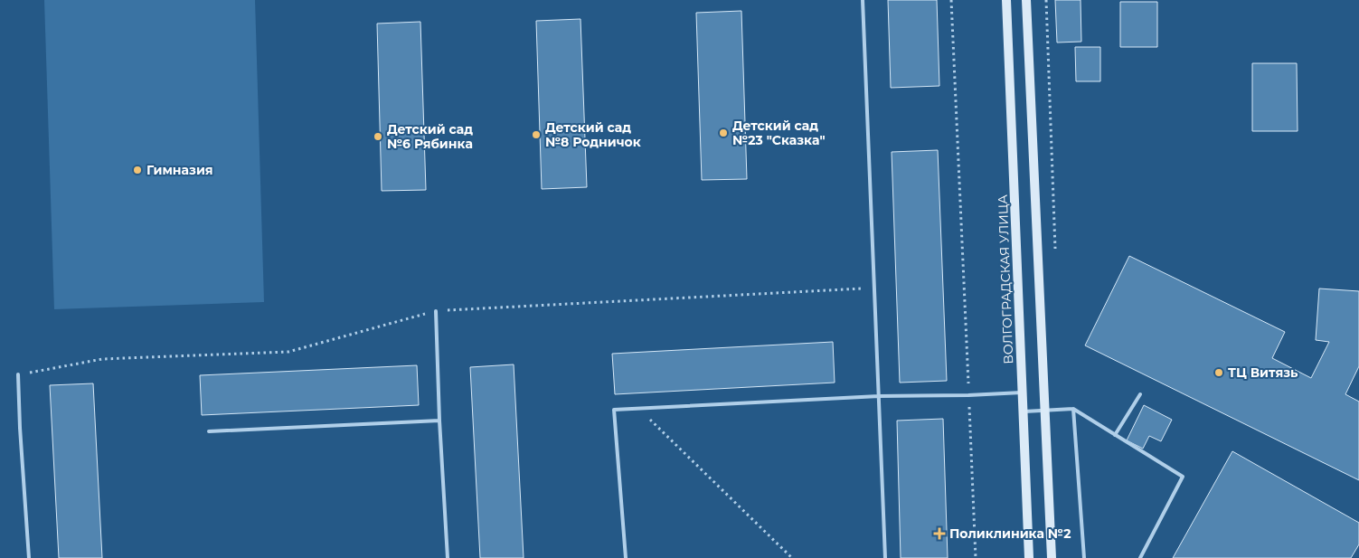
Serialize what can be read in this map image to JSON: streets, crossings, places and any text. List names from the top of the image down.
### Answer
{
  "streets": {
    "main road": ["ВОЛГОГРАДСКАЯ УЛИЦА"]
  },
  "places": {
    "other": [
      "Детский сад №23 \"Сказка\"",
      "Детский сад №8 Родничок",
      "Детский сад №6 Рябинка",
      "Гимназия",
      "ТЦ Витязь"
    ],
    "health": ["Поликлиника №2"]
  }
}
